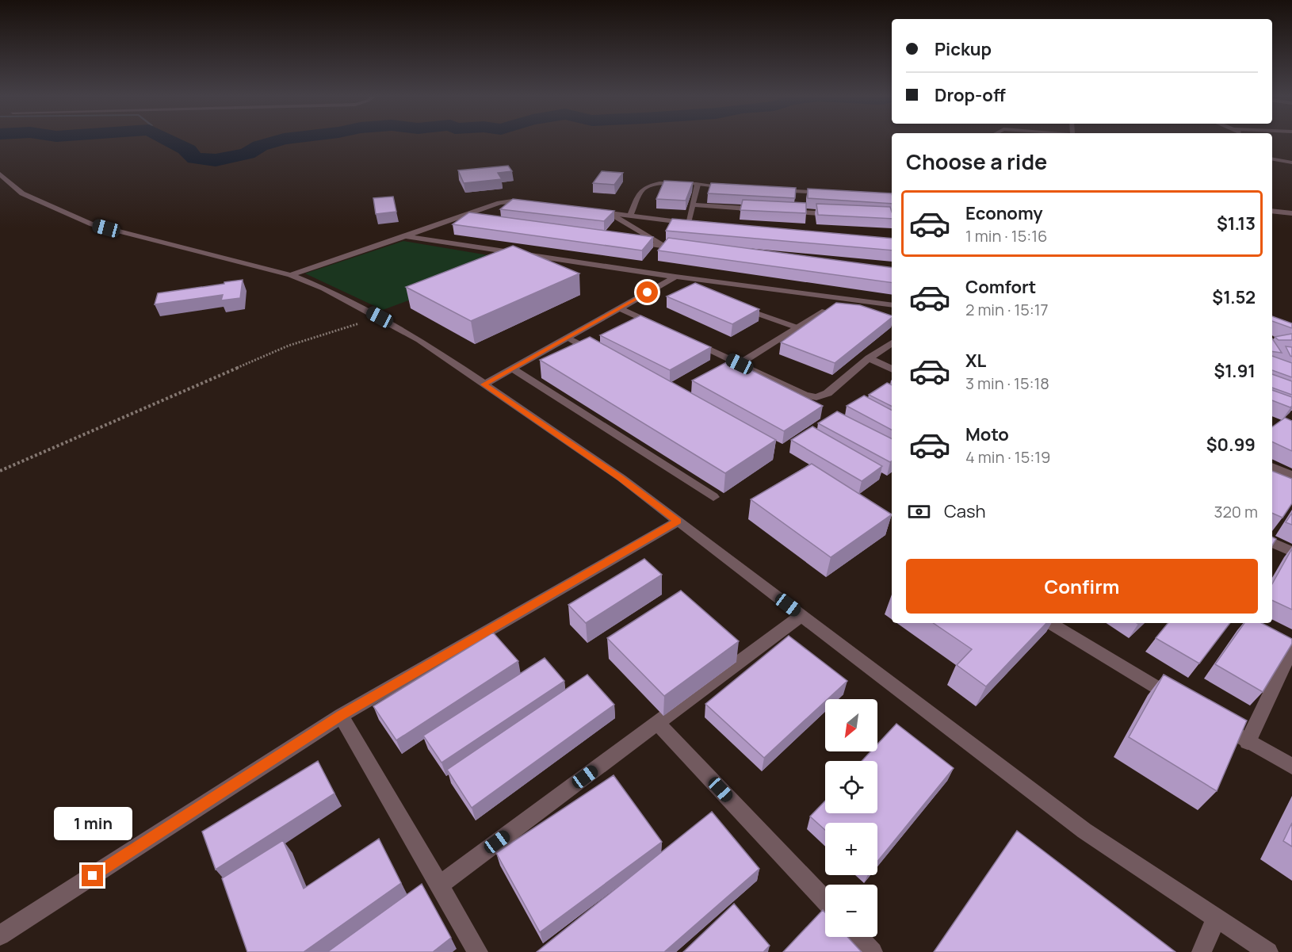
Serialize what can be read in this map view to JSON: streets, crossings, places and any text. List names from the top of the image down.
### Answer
{
  "north": "bottom left",
  "page": {
    "banner": ["Pickup", "Drop-off"],
    "heading": "Choose a ride",
    "list": [
      {
        "name": "Economy",
        "note": "1 min · 15:16",
        "value": "$1.13"
      },
      {
        "name": "Comfort",
        "note": "2 min · 15:17",
        "value": "$1.52"
      },
      {
        "name": "XL",
        "note": "3 min · 15:18",
        "value": "$1.91"
      },
      {
        "name": "Moto",
        "note": "4 min · 15:19",
        "value": "$0.99"
      }
    ],
    "pay": ["Cash", "320 m"],
    "buttons": "Confirm",
    "map_buttons": ["+", "−"],
    "bubble": "1 min"
  }
}
